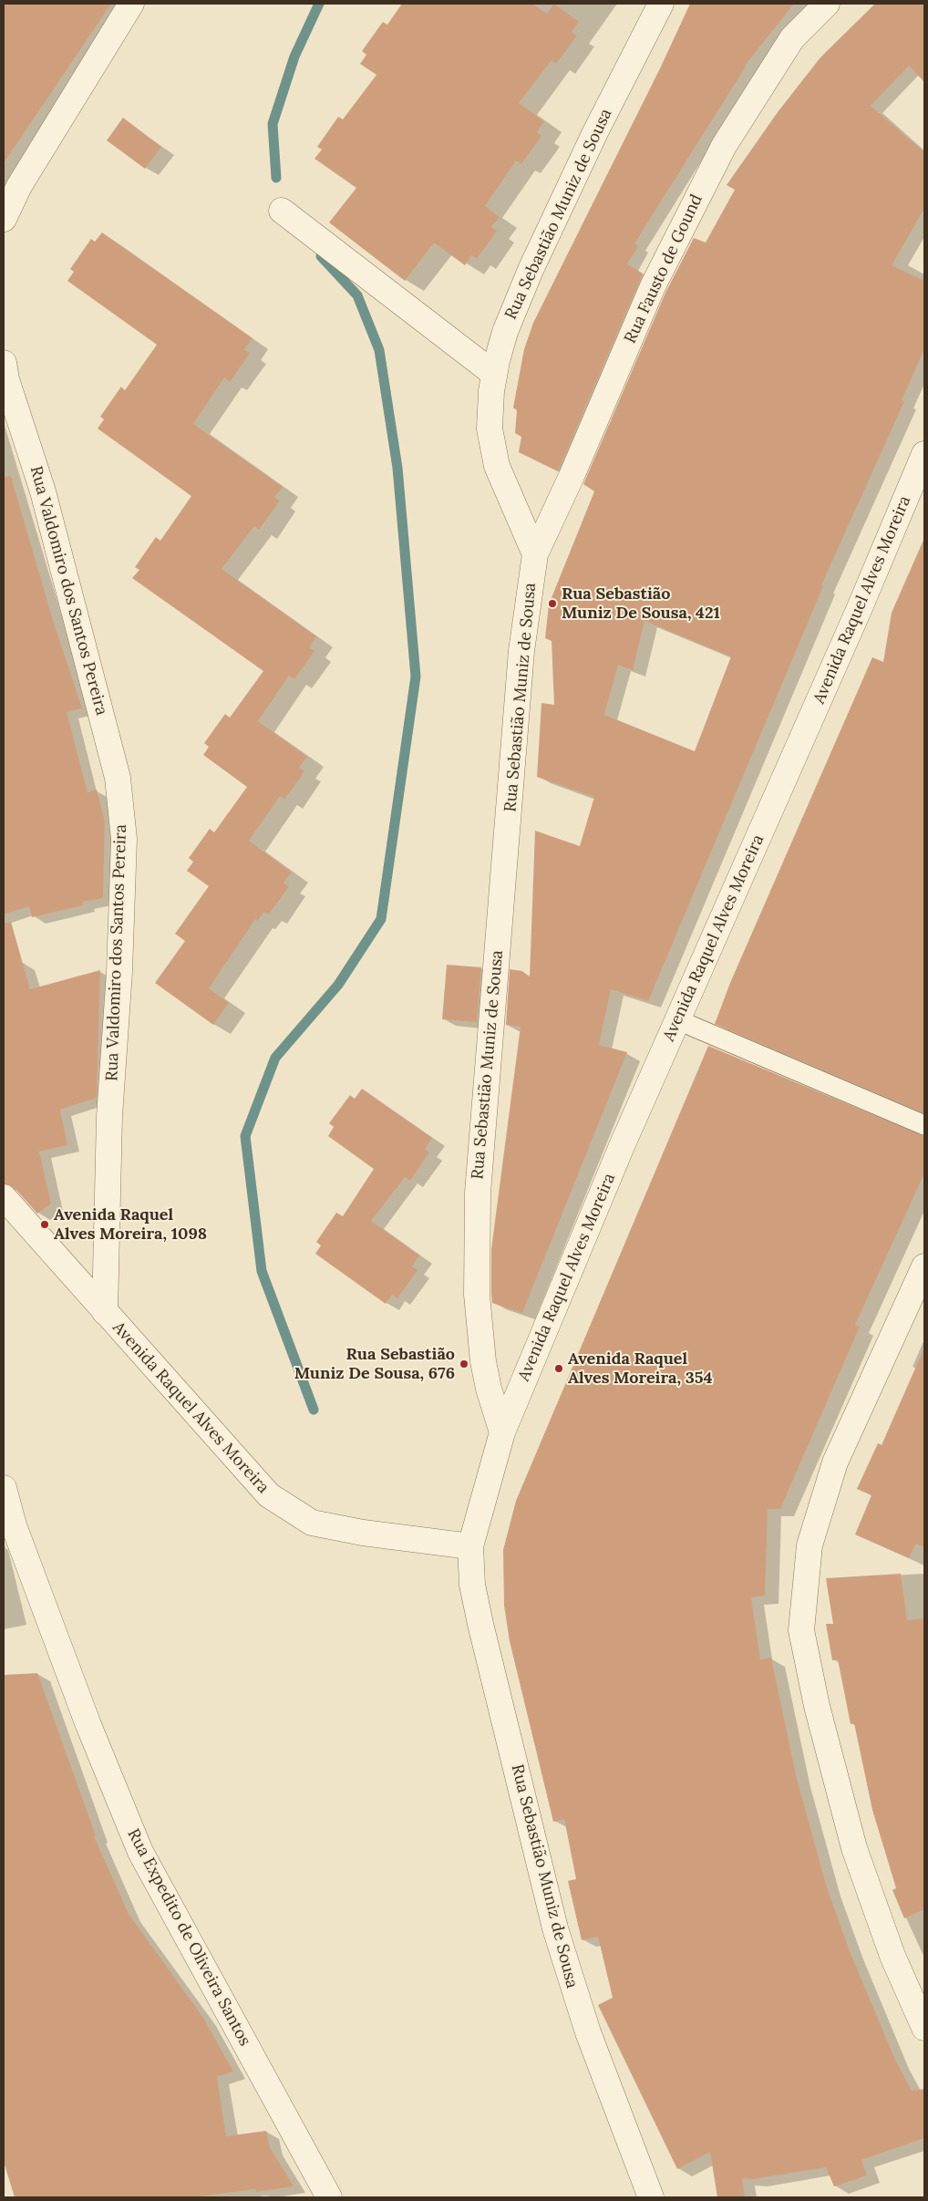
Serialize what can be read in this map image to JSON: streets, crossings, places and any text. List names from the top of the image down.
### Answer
{
  "streets": {
    "street": [
      "Rua Sebastião Muniz de Sousa",
      "Rua Fausto de Gound",
      "Rua Valdomiro dos Santos Pereira",
      "Avenida Raquel Alves Moreira",
      "Rua Expedito de Oliveira Santos"
    ]
  },
  "crossings": [
    ["Rua Sebastião Muniz de Sousa", "Rua Fausto de Gound"],
    ["Rua Sebastião Muniz de Sousa", "Avenida Raquel Alves Moreira"],
    ["Rua Valdomiro dos Santos Pereira", "Avenida Raquel Alves Moreira"]
  ],
  "places": [
    "Rua Sebastião Muniz De Sousa, 421",
    "Avenida Raquel Alves Moreira, 1098",
    "Rua Sebastião Muniz De Sousa, 676",
    "Avenida Raquel Alves Moreira, 354"
  ]
}
